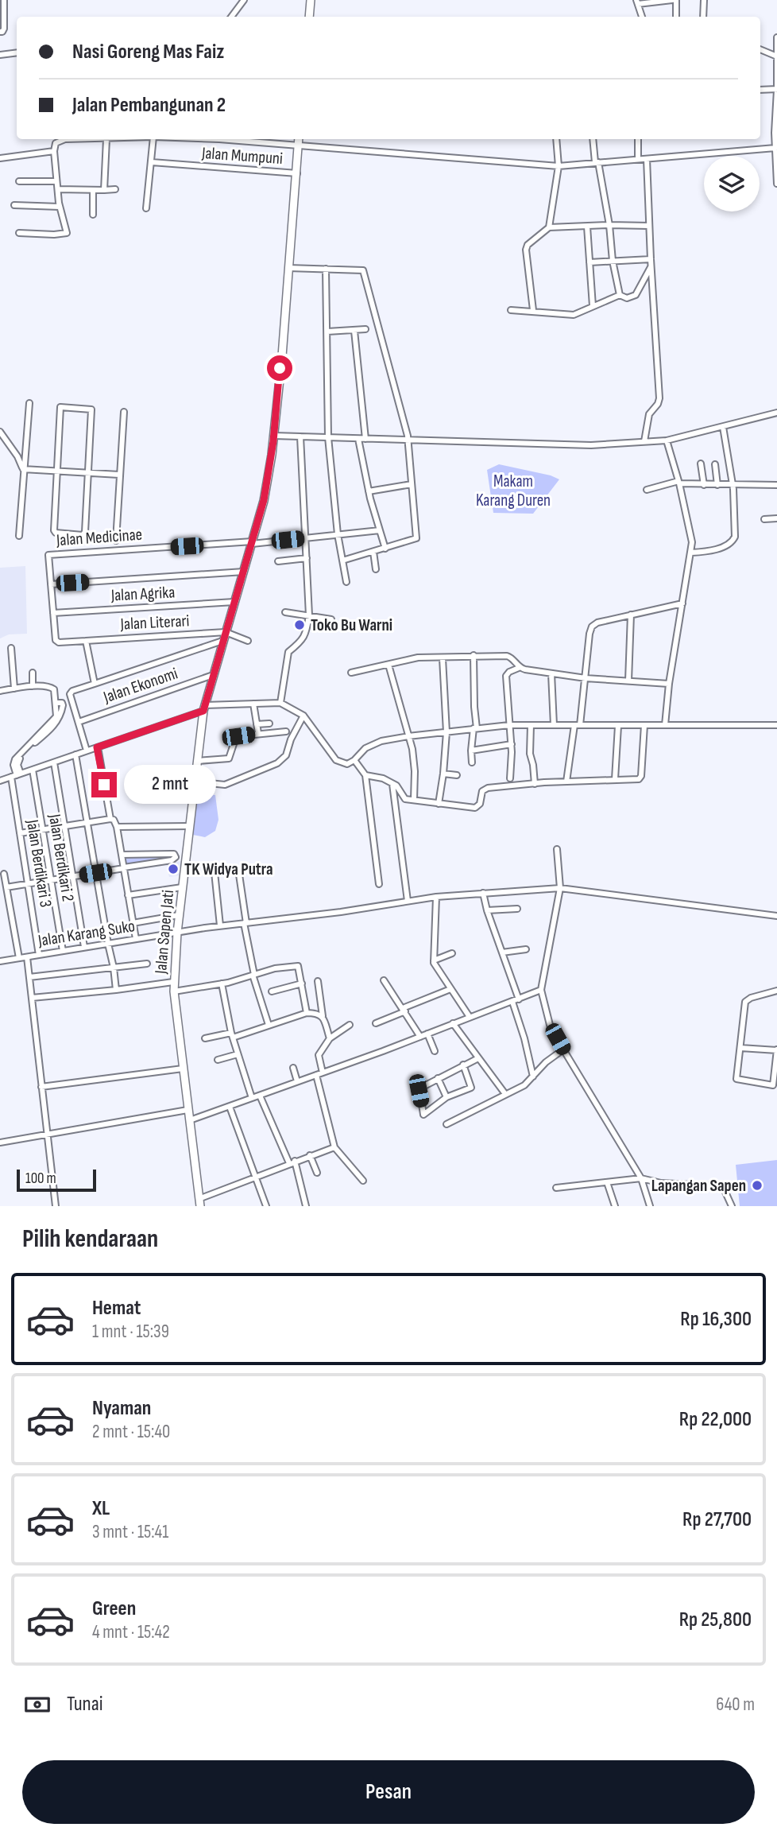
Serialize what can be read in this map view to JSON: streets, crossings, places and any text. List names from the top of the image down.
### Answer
{
  "streets": {
    "street": [
      "Jalan Mumpuni",
      "Jalan Medicinae",
      "Jalan Agrika",
      "Jalan Literari",
      "Jalan Ekonomi",
      "Jalan Berdikari 2",
      "Jalan Berdikari 3",
      "Jalan Sapen Jati",
      "Jalan Karang Suko"
    ]
  },
  "crossings": [
    ["Jalan Mumpuni", "Jalan Sapen Jati"],
    ["Jalan Medicinae", "Jalan Sapen Jati"],
    ["Jalan Agrika", "Jalan Literari"],
    ["Jalan Agrika", "Jalan Sapen Jati"],
    ["Jalan Literari", "Jalan Sapen Jati"],
    ["Jalan Ekonomi", "Jalan Sapen Jati"],
    ["Jalan Berdikari 2", "Jalan Karang Suko"],
    ["Jalan Berdikari 3", "Jalan Karang Suko"],
    ["Jalan Sapen Jati", "Jalan Karang Suko"]
  ],
  "parks": ["Makam Karang Duren"],
  "places": ["Toko Bu Warni", "TK Widya Putra", "Lapangan Sapen"],
  "scale_bar": "100 m",
  "page": {
    "banner": ["Nasi Goreng Mas Faiz", "Jalan Pembangunan 2"],
    "bubble": "2 mnt",
    "scale": "100 m",
    "heading": "Pilih kendaraan",
    "list": [
      {
        "name": "Hemat",
        "note": "1 mnt · 15:39",
        "value": "Rp 16,300"
      },
      {
        "name": "Nyaman",
        "note": "2 mnt · 15:40",
        "value": "Rp 22,000"
      },
      {
        "name": "XL",
        "note": "3 mnt · 15:41",
        "value": "Rp 27,700"
      },
      {
        "name": "Green",
        "note": "4 mnt · 15:42",
        "value": "Rp 25,800"
      }
    ],
    "pay": ["Tunai", "640 m"],
    "buttons": "Pesan"
  }
}
